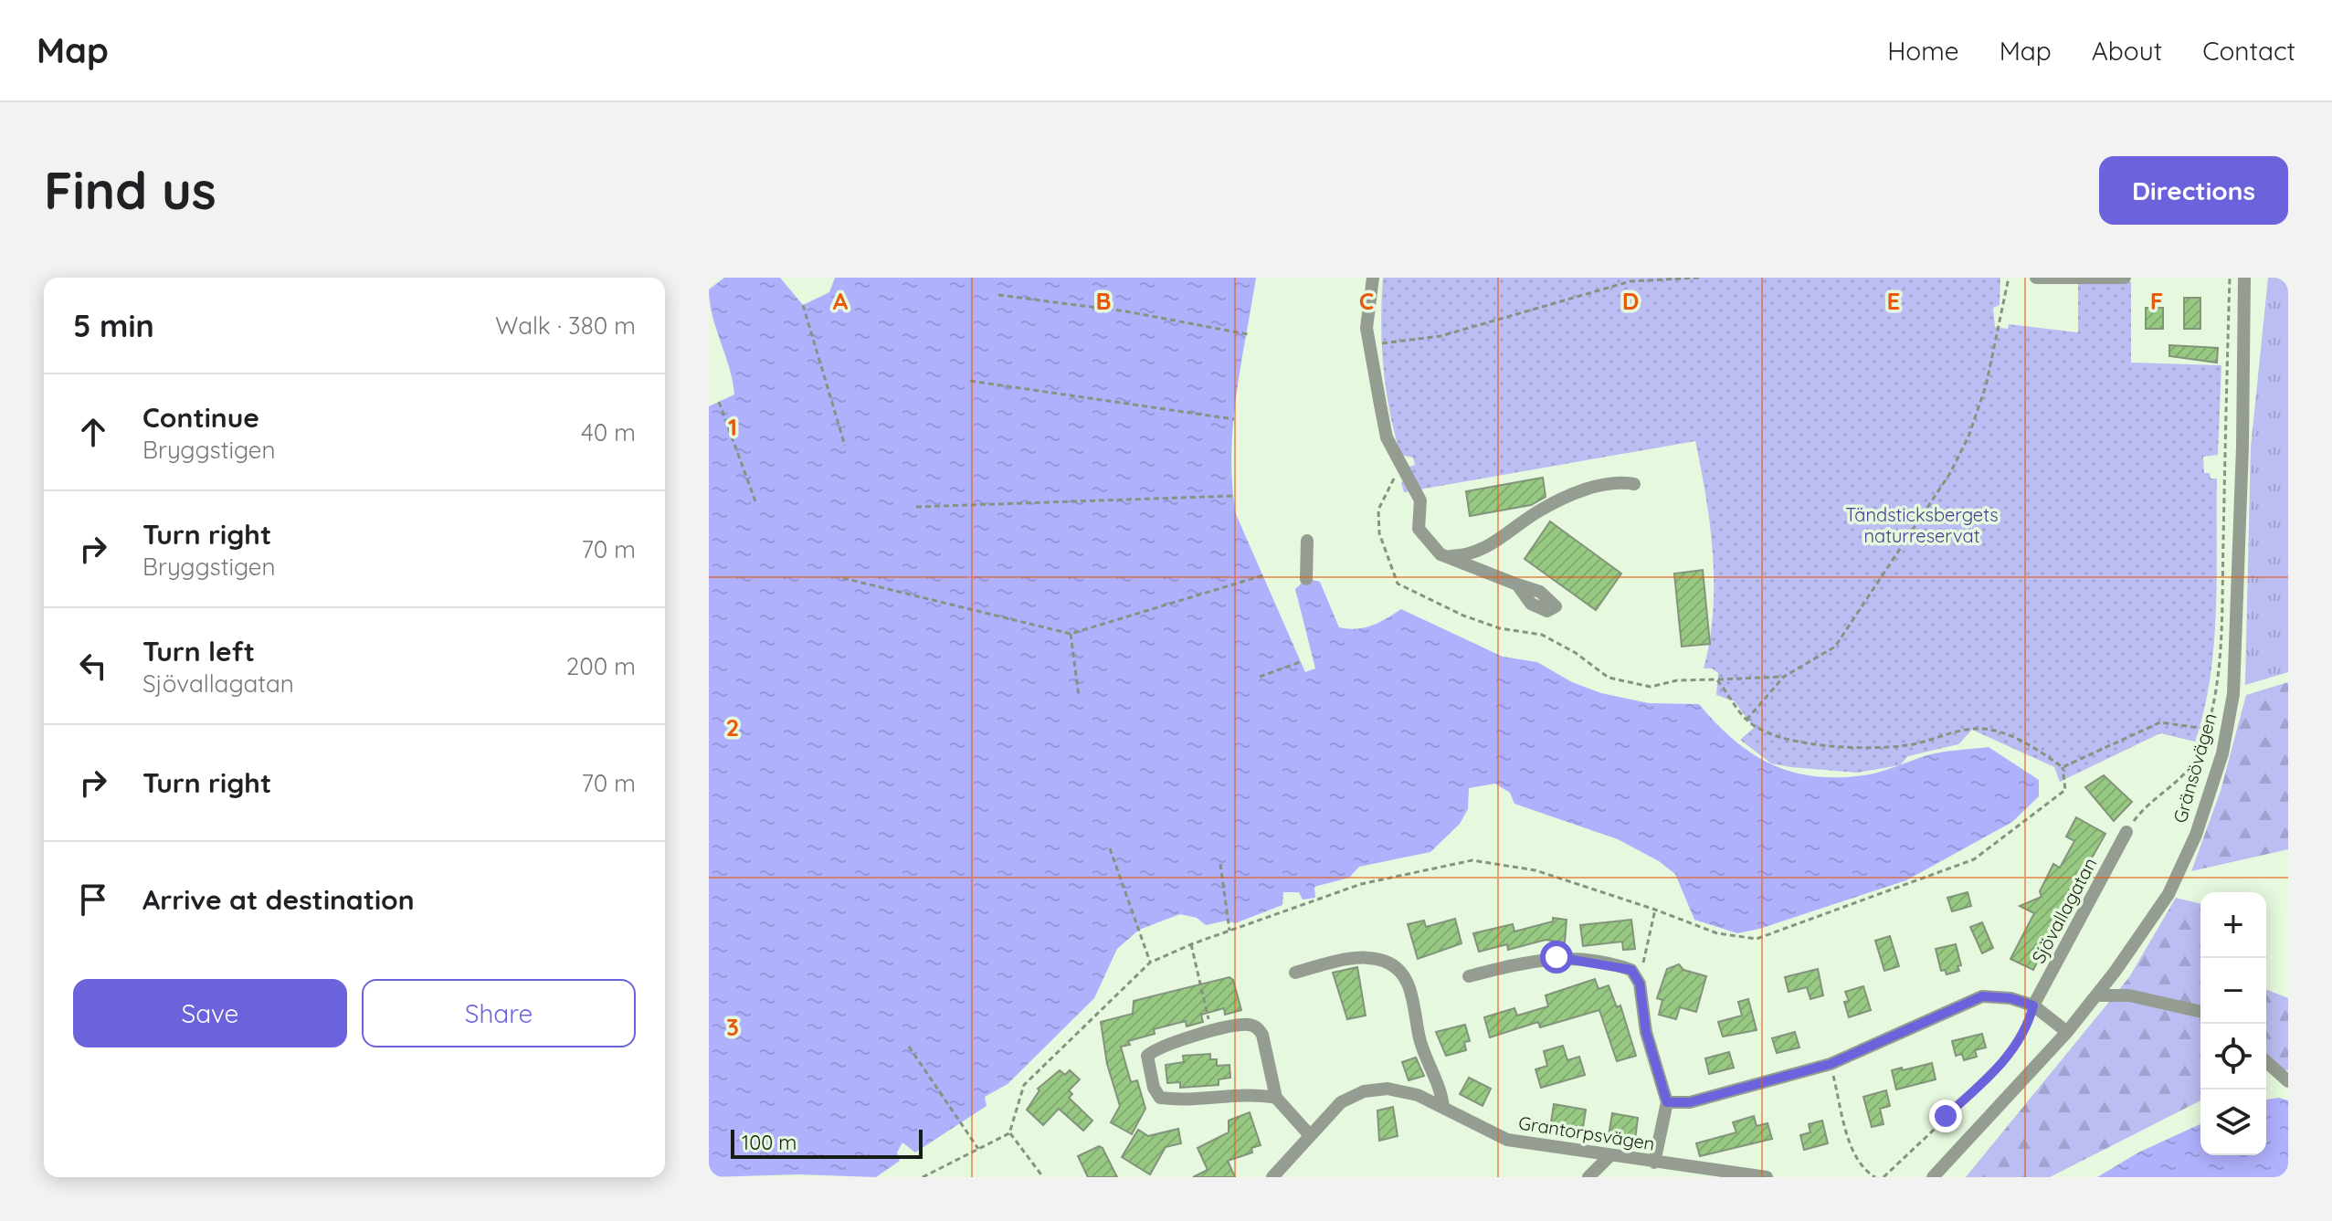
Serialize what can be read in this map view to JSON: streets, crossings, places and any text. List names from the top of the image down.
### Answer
{
  "streets": {
    "street": ["Gränsövägen", "Sjövallagatan", "Grantorpsvägen"]
  },
  "parks": ["Tändsticksbergets naturreservat"],
  "scale_bar": "100 m",
  "page": {
    "header": "Map",
    "nav": [
      "Home",
      "Map",
      "About",
      "Contact"
    ],
    "buttons": [
      "Directions",
      ["Save", "Share"]
    ],
    "title": "Find us",
    "heading": ["5 min", "Walk · 380 m"],
    "list": [
      ["Continue", "Bryggstigen", "40 m"],
      ["Turn right", "Bryggstigen", "70 m"],
      ["Turn left", "Sjövallagatan", "200 m"],
      ["Turn right", "70 m"],
      "Arrive at destination"
    ],
    "map_buttons": ["+", "−"],
    "scale": "100 m"
  },
  "grid": {
    "columns": [
      "A",
      "B",
      "C",
      "D",
      "E",
      "F"
    ],
    "rows": ["1", "2", "3"]
  }
}
